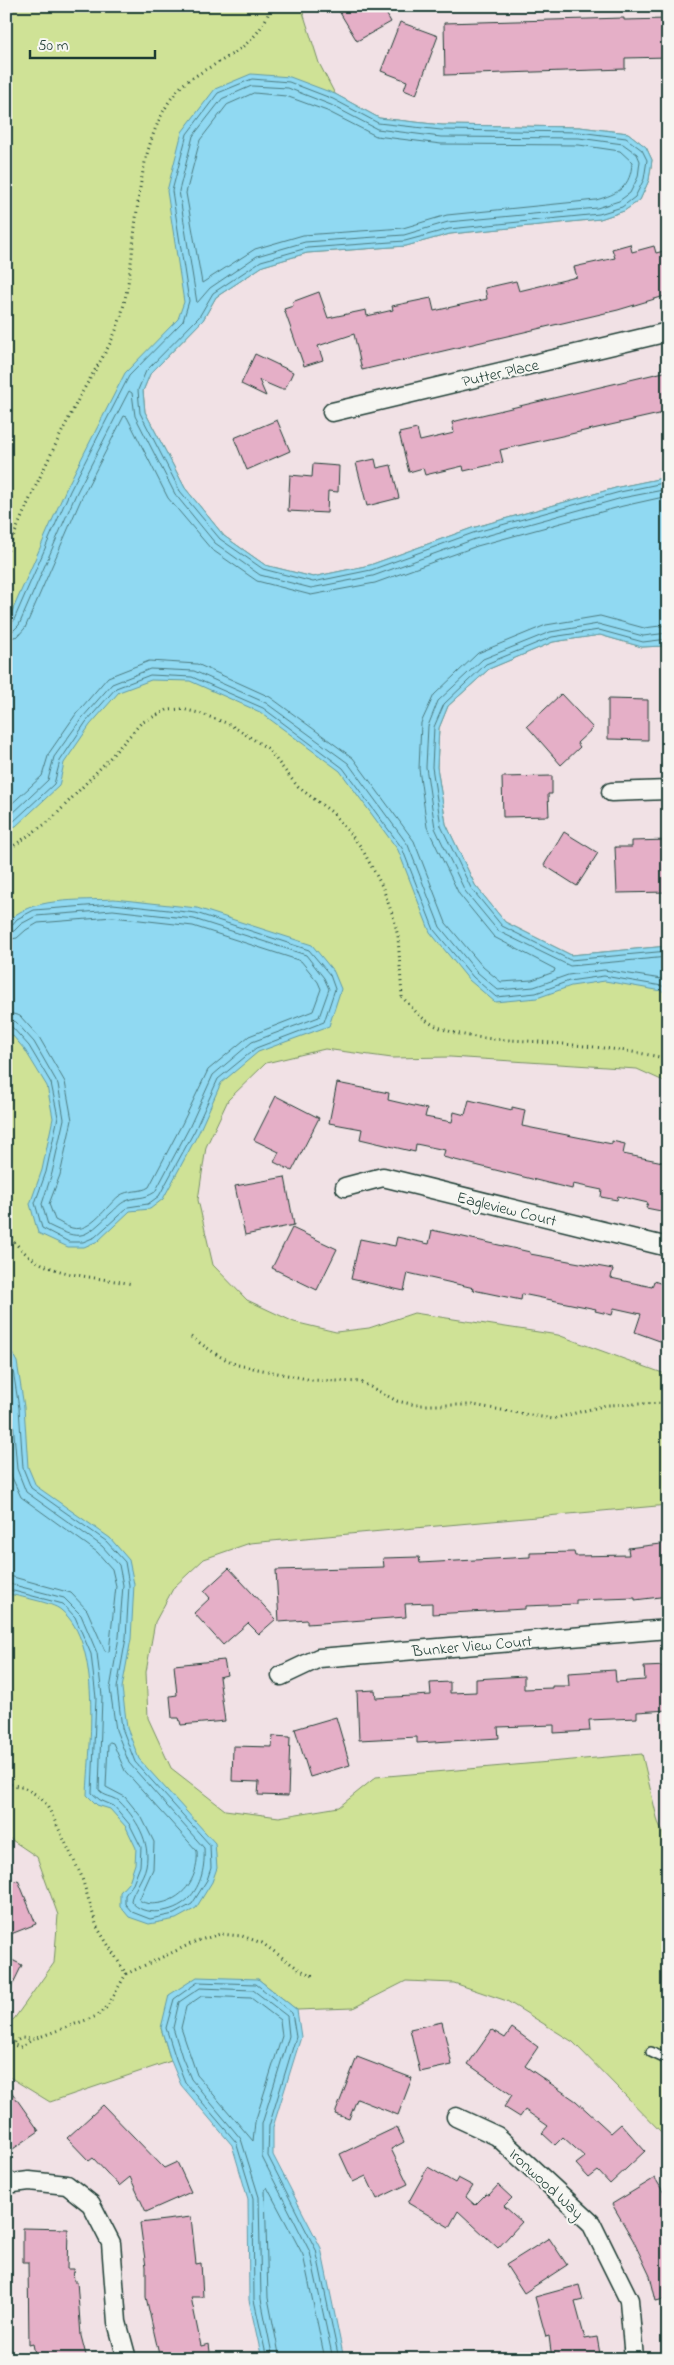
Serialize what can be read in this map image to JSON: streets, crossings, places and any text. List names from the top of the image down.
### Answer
{
  "streets": {
    "street": [
      "Putter Place",
      "Eagleview Court",
      "Bunker View Court",
      "Ironwood Way"
    ]
  },
  "scale_bar": "50 m"
}
